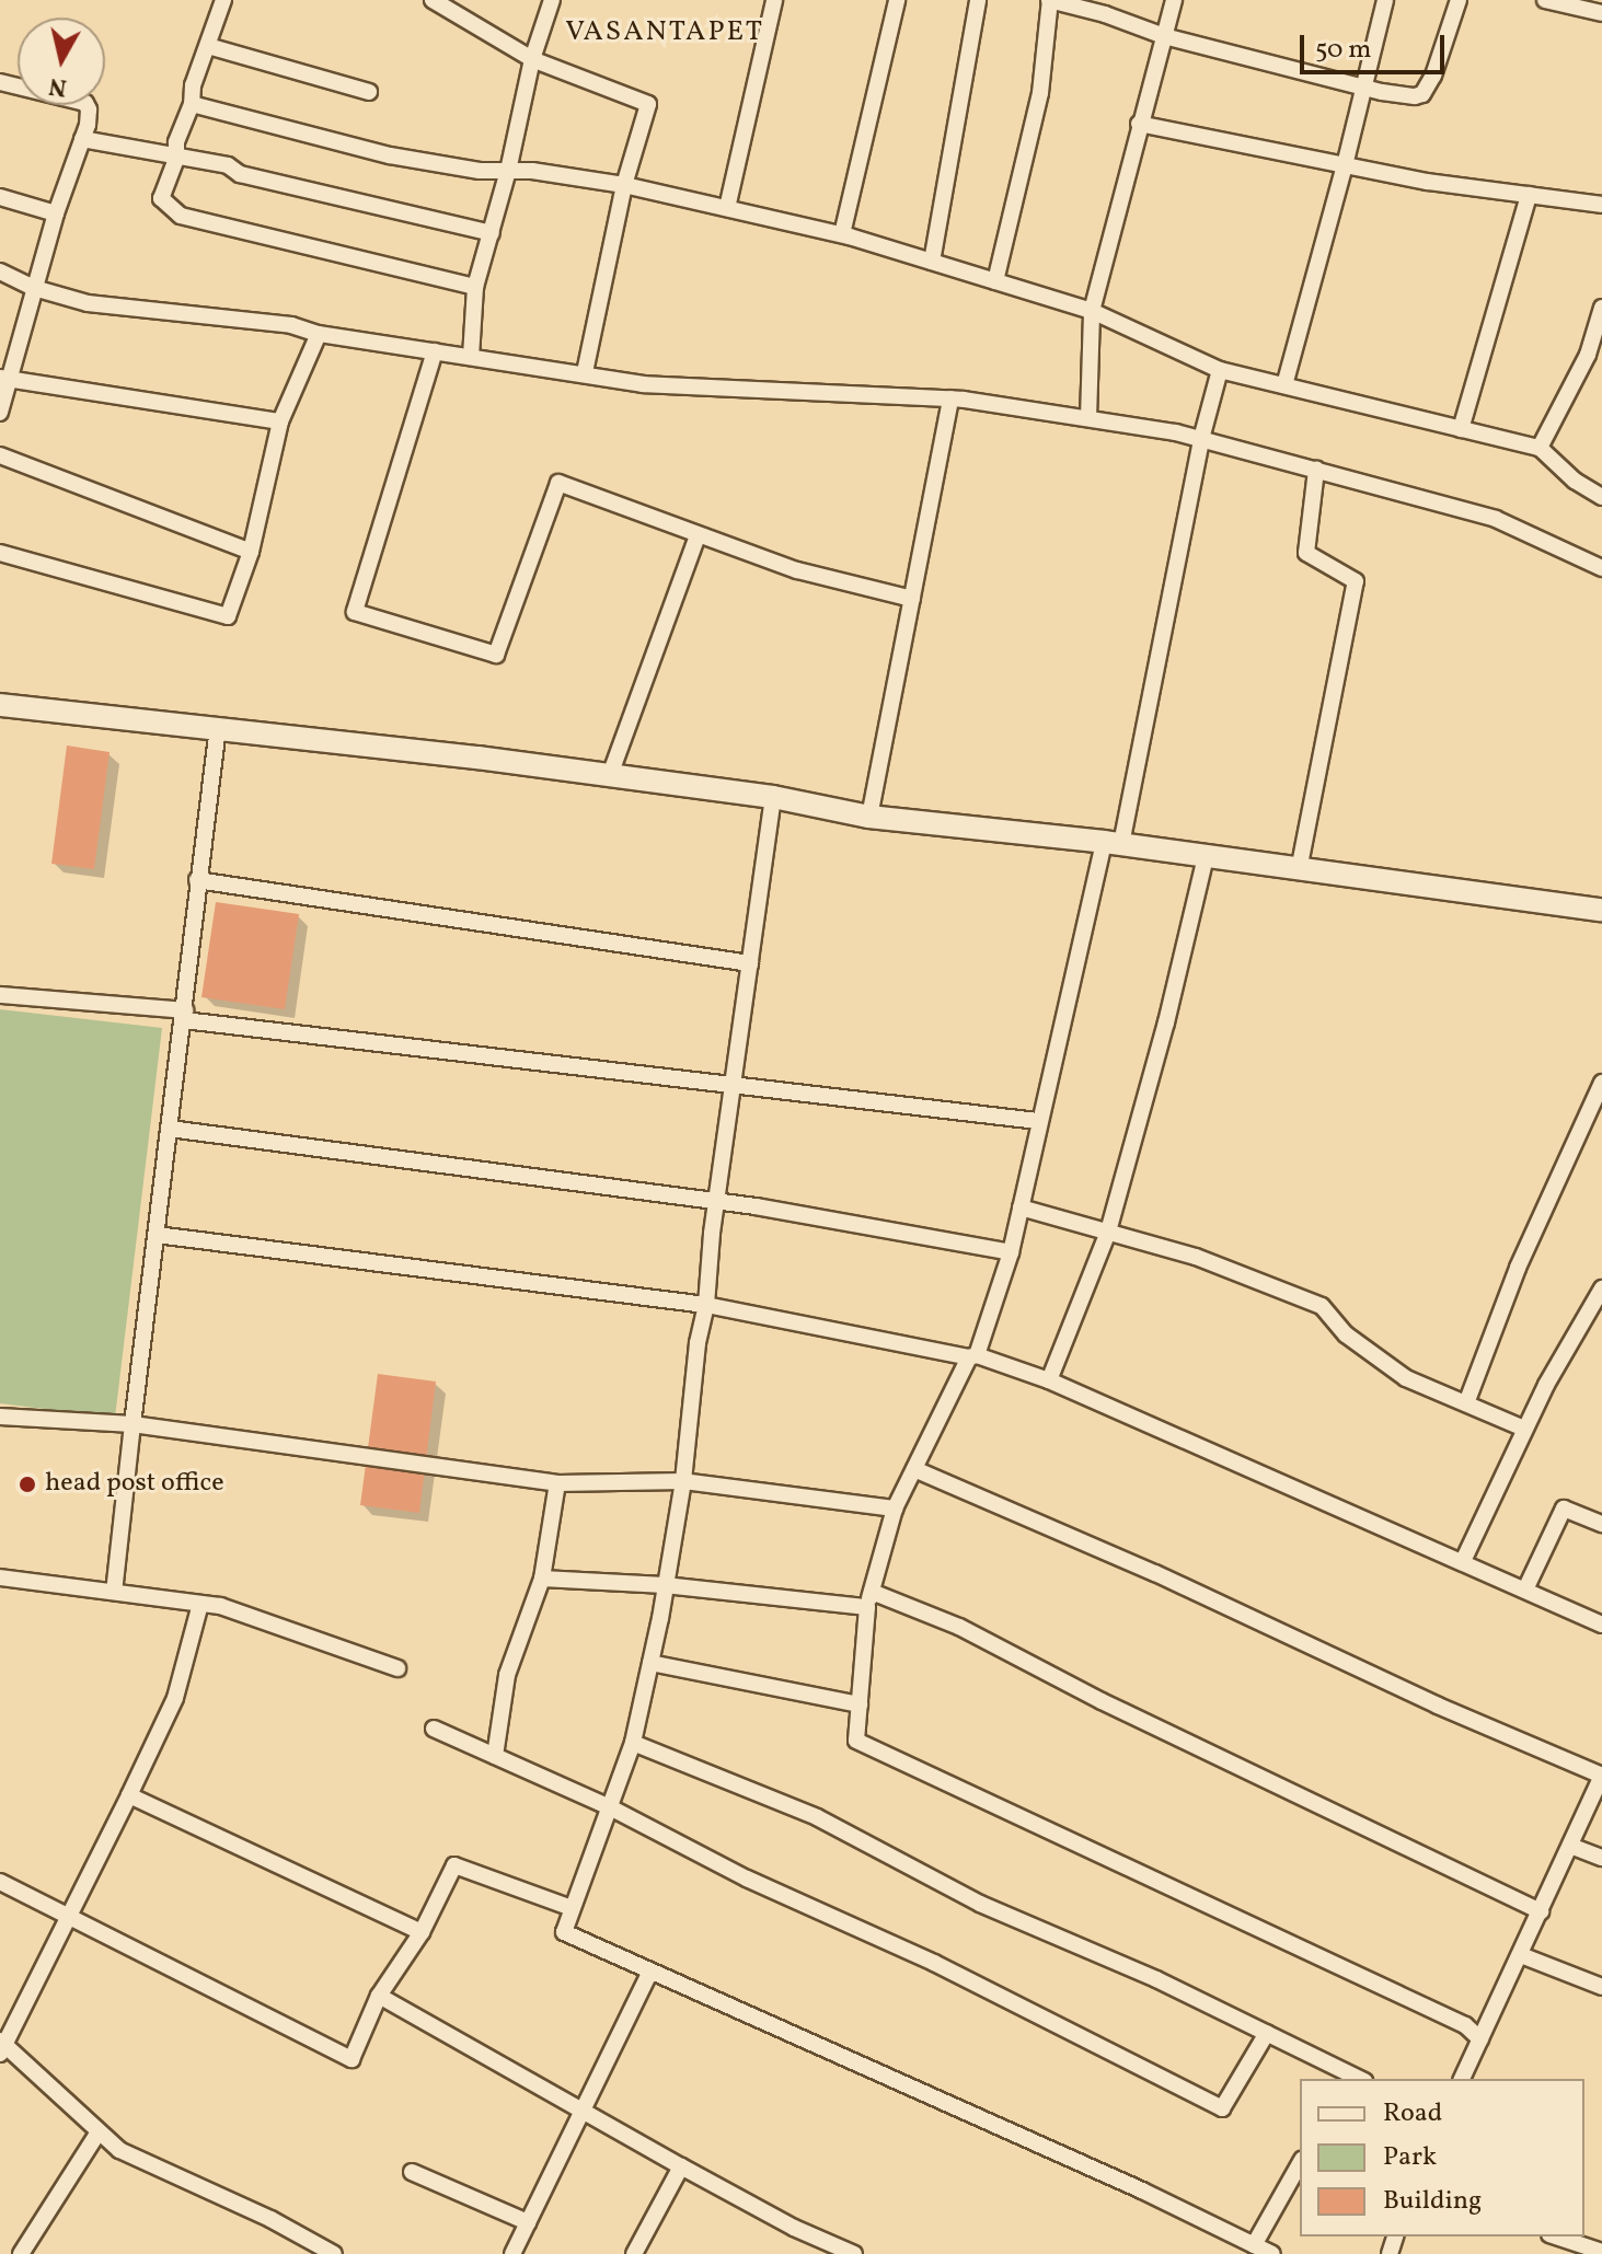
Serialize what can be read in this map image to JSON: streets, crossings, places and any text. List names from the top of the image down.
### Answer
{
  "districts": ["VASANTAPET"],
  "places": ["head post office"],
  "legend": ["Road", "Park", "Building"],
  "scale_bar": "50 m",
  "north": "bottom"
}
